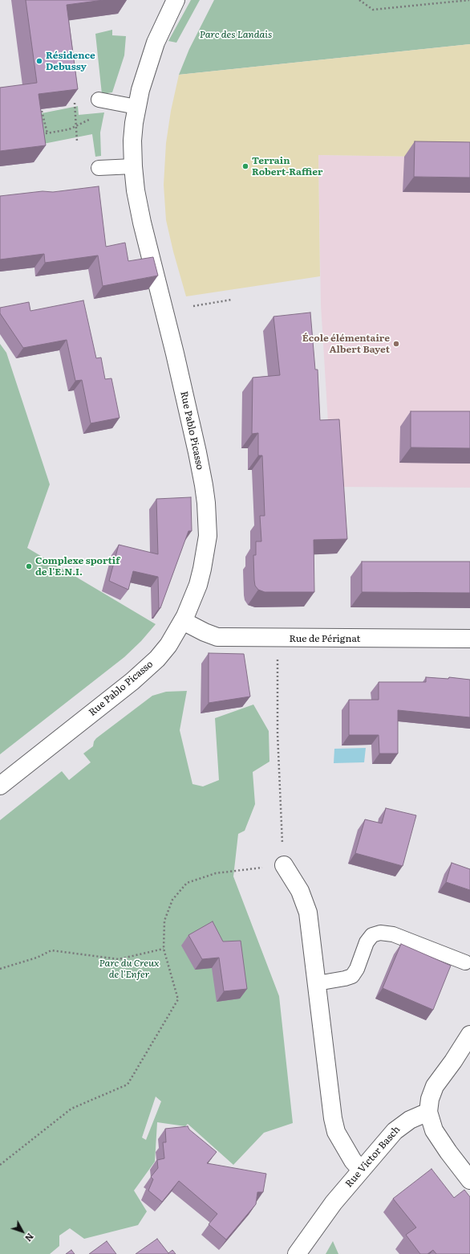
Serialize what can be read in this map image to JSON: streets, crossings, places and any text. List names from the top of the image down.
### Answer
{
  "streets": {
    "street": ["Rue Pablo Picasso", "Rue de Pérignat", "Rue Victor Basch"]
  },
  "crossings": [
    ["Rue Pablo Picasso", "Rue de Pérignat"]
  ],
  "parks": ["Parc des Landais", "Parc du Creux de l'Enfer"],
  "places": [
    "Résidence Debussy",
    "Terrain Robert-Raffier",
    "École élémentaire Albert Bayet",
    "Complexe sportif de l'E.N.I."
  ],
  "north": "bottom right"
}
